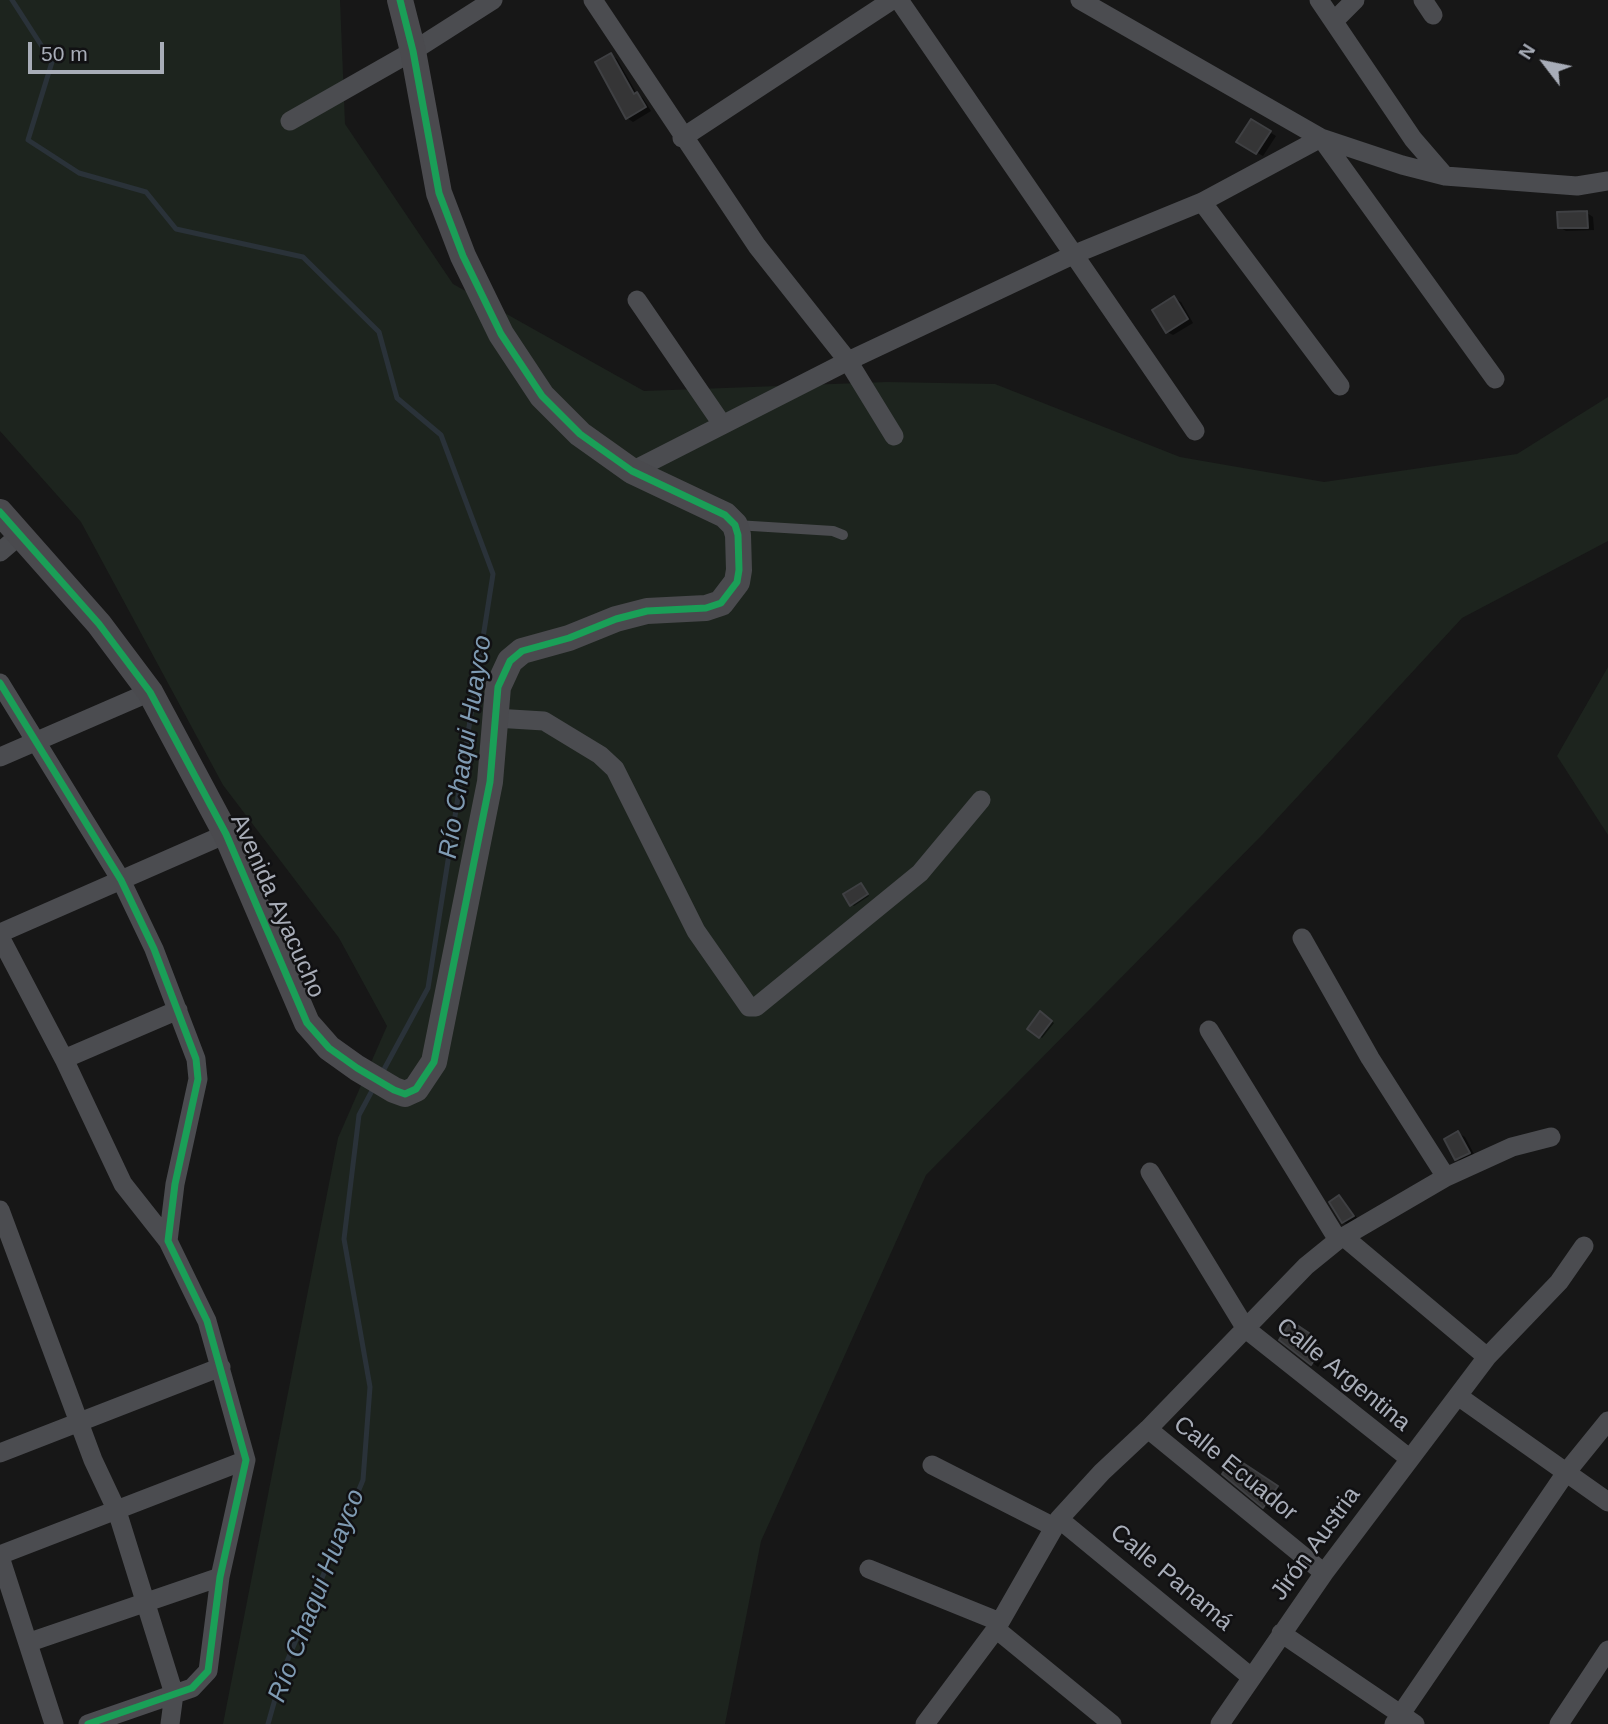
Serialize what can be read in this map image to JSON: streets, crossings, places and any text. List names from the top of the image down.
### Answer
{
  "streets": {
    "street": [
      "Avenida Ayacucho",
      "Calle Argentina",
      "Calle Ecuador",
      "Jirón Austria",
      "Calle Panamá"
    ]
  },
  "crossings": [
    ["Calle Argentina", "Jirón Austria"],
    ["Calle Ecuador", "Jirón Austria"],
    ["Jirón Austria", "Calle Panamá"]
  ],
  "water": ["Río Chaqui Huayco"],
  "scale_bar": "50 m",
  "north": "top left"
}
